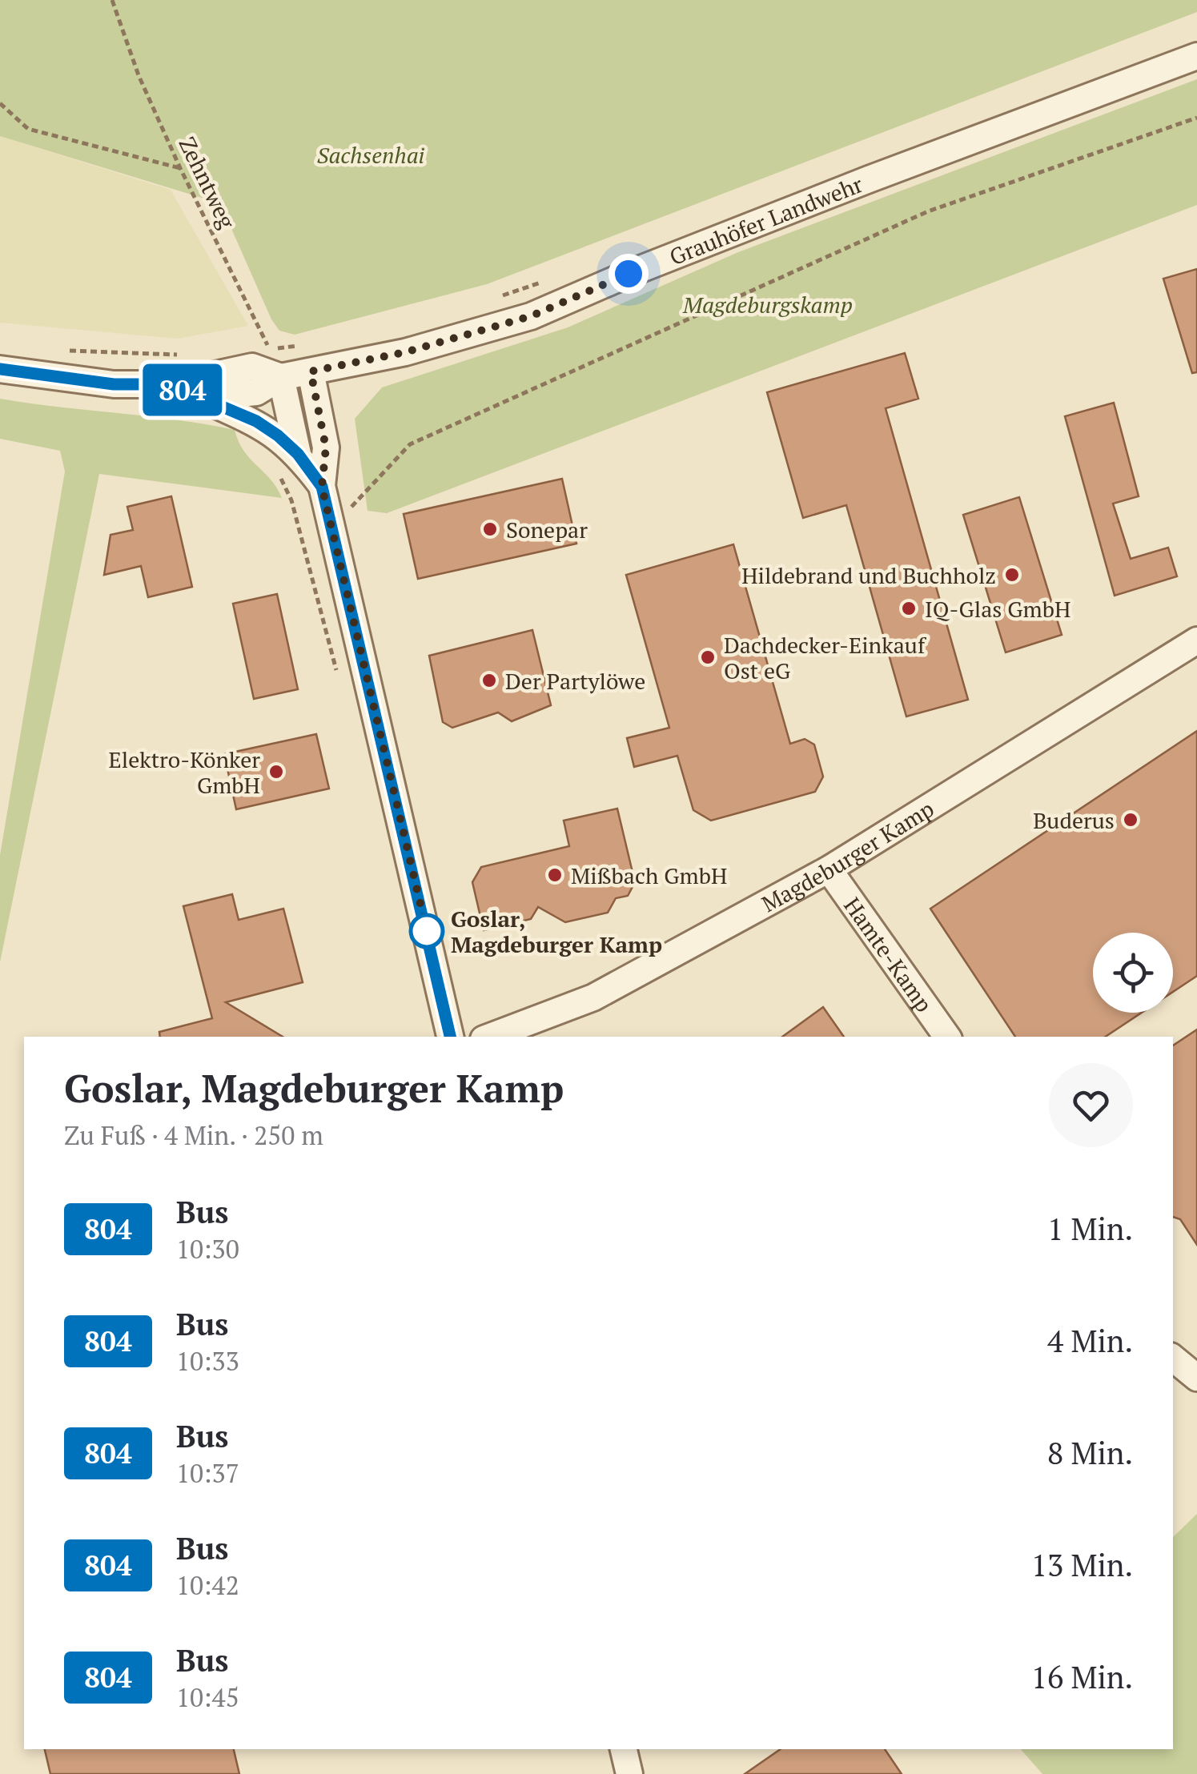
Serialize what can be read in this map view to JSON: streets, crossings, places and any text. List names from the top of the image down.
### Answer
{
  "streets": {
    "street": ["Grauhöfer Landwehr", "Magdeburger Kamp", "Hamte-Kamp"],
    "path": ["Zehntweg"]
  },
  "crossings": [
    ["Zehntweg", "Grauhöfer Landwehr"],
    ["Magdeburger Kamp", "Hamte-Kamp"]
  ],
  "parks": ["Sachsenhai", "Magdeburgskamp"],
  "places": [
    "Sonepar",
    "Hildebrand und Buchholz",
    "IQ-Glas GmbH",
    "Dachdecker-Einkauf Ost eG",
    "Der Partylöwe",
    "Elektro-Könker GmbH",
    "Buderus",
    "Mißbach GmbH",
    "Goslar, Magdeburger Kamp"
  ],
  "lines": ["bus line 804"],
  "page": {
    "on_map": "804",
    "heading": ["Goslar, Magdeburger Kamp", "Zu Fuß · 4 Min. · 250 m"],
    "list": [
      {
        "mark": "804",
        "name": "Bus",
        "note": "10:30",
        "value": "1 Min."
      },
      {
        "mark": "804",
        "name": "Bus",
        "note": "10:33",
        "value": "4 Min."
      },
      {
        "mark": "804",
        "name": "Bus",
        "note": "10:37",
        "value": "8 Min."
      },
      {
        "mark": "804",
        "name": "Bus",
        "note": "10:42",
        "value": "13 Min."
      },
      {
        "mark": "804",
        "name": "Bus",
        "note": "10:45",
        "value": "16 Min."
      }
    ]
  }
}
